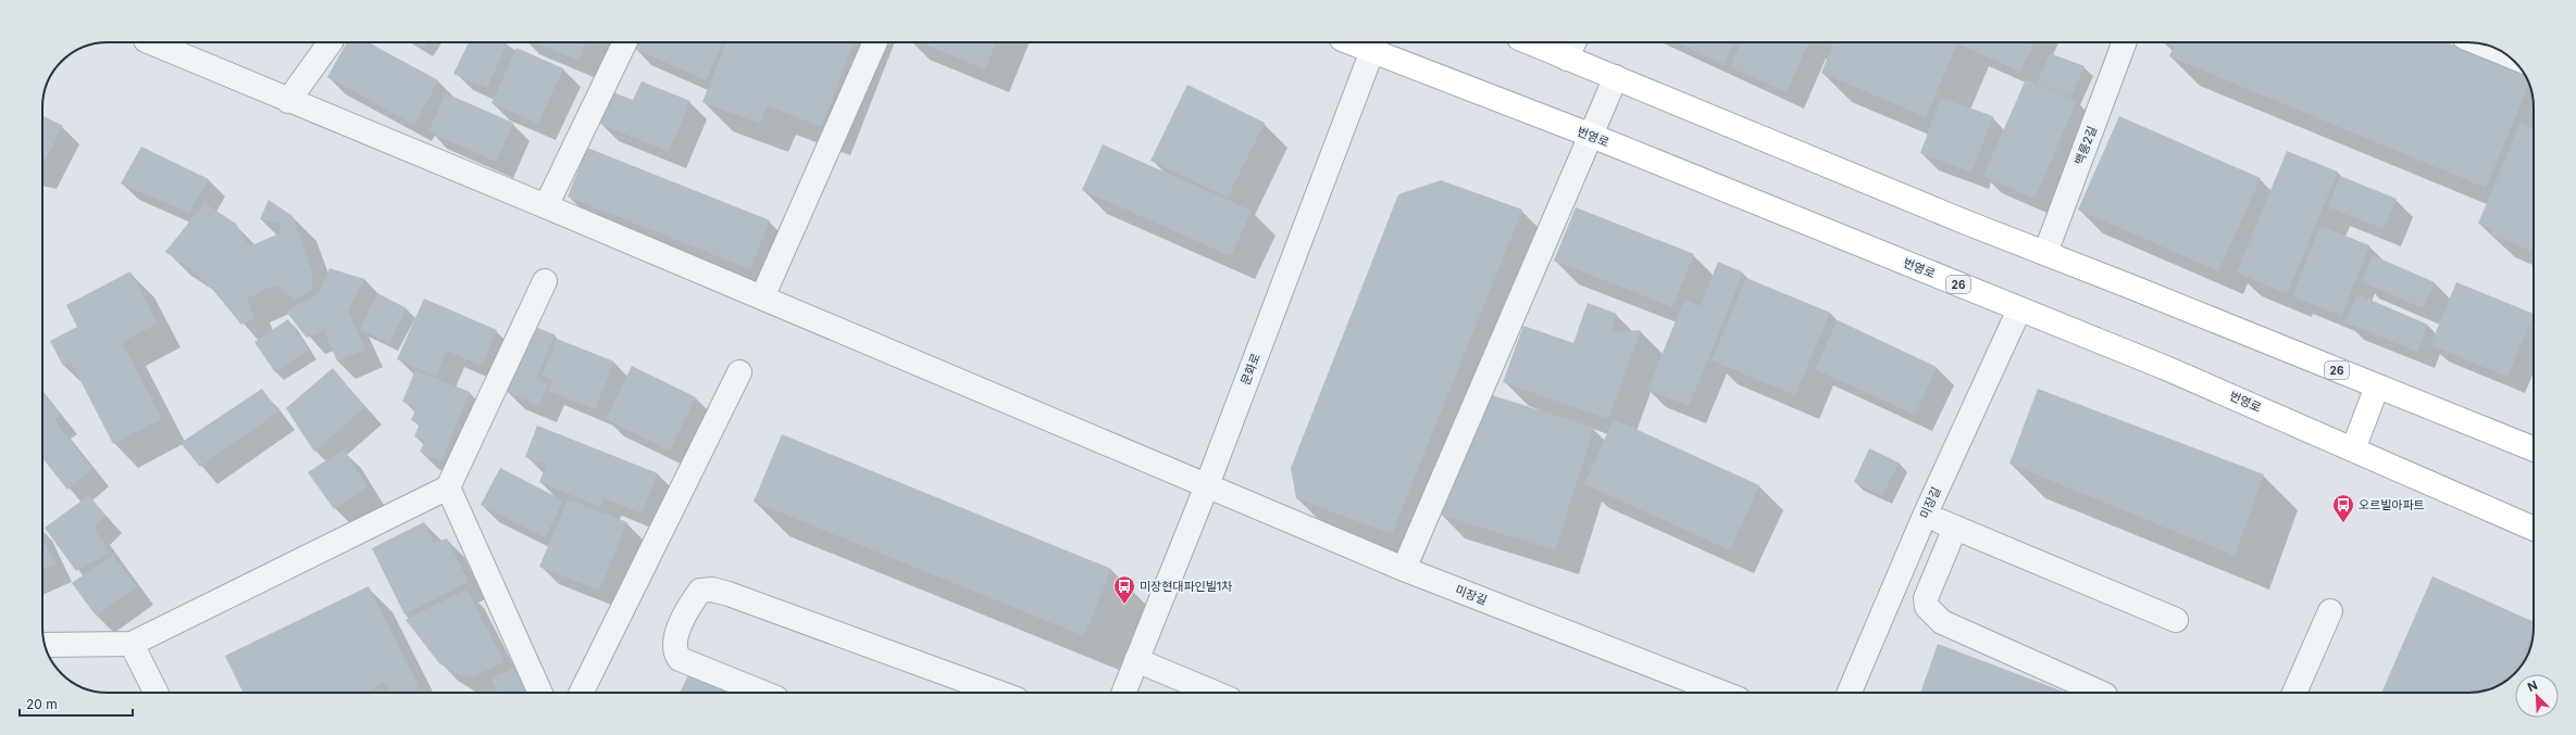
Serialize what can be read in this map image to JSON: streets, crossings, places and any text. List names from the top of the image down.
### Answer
{
  "streets": {
    "main road": ["번영로", "26"],
    "street": ["백릉2길", "문화로", "미장길"]
  },
  "crossings": [
    ["번영로", "문화로"],
    ["번영로", "미장길"],
    ["백릉2길", "26"],
    ["문화로", "미장길"]
  ],
  "places": {
    "bus stop": ["오르빌아파트", "미장현대파인빌1차"]
  },
  "scale_bar": "20 m",
  "north": "top left"
}
